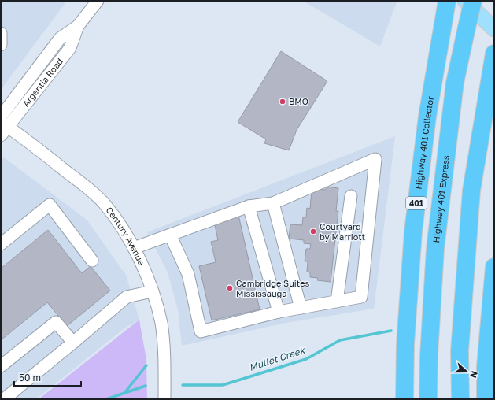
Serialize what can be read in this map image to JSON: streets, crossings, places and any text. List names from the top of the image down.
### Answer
{
  "streets": {
    "highway": ["Highway 401 Collector", "Highway 401 Express", "401"],
    "street": ["Argentia Road", "Century Avenue"]
  },
  "crossings": [
    ["Argentia Road", "Century Avenue"]
  ],
  "water": ["Mullet Creek"],
  "places": ["BMO", "Courtyard by Marriott", "Cambridge Suites Mississauga"],
  "scale_bar": "50 m",
  "north": "right"
}
